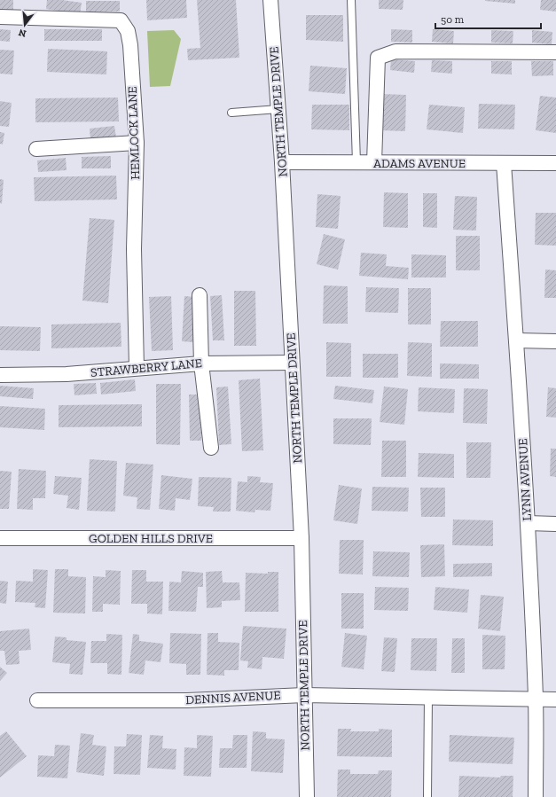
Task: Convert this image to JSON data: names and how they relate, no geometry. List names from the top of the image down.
{
  "streets": {
    "street": [
      "NORTH TEMPLE DRIVE",
      "HEMLOCK LANE",
      "ADAMS AVENUE",
      "STRAWBERRY LANE",
      "LYNN AVENUE",
      "GOLDEN HILLS DRIVE",
      "DENNIS AVENUE"
    ]
  },
  "crossings": [
    ["NORTH TEMPLE DRIVE", "ADAMS AVENUE"],
    ["NORTH TEMPLE DRIVE", "STRAWBERRY LANE"],
    ["NORTH TEMPLE DRIVE", "GOLDEN HILLS DRIVE"],
    ["NORTH TEMPLE DRIVE", "DENNIS AVENUE"],
    ["HEMLOCK LANE", "STRAWBERRY LANE"],
    ["ADAMS AVENUE", "LYNN AVENUE"],
    ["LYNN AVENUE", "DENNIS AVENUE"]
  ],
  "scale_bar": "50 m",
  "north": "bottom"
}
